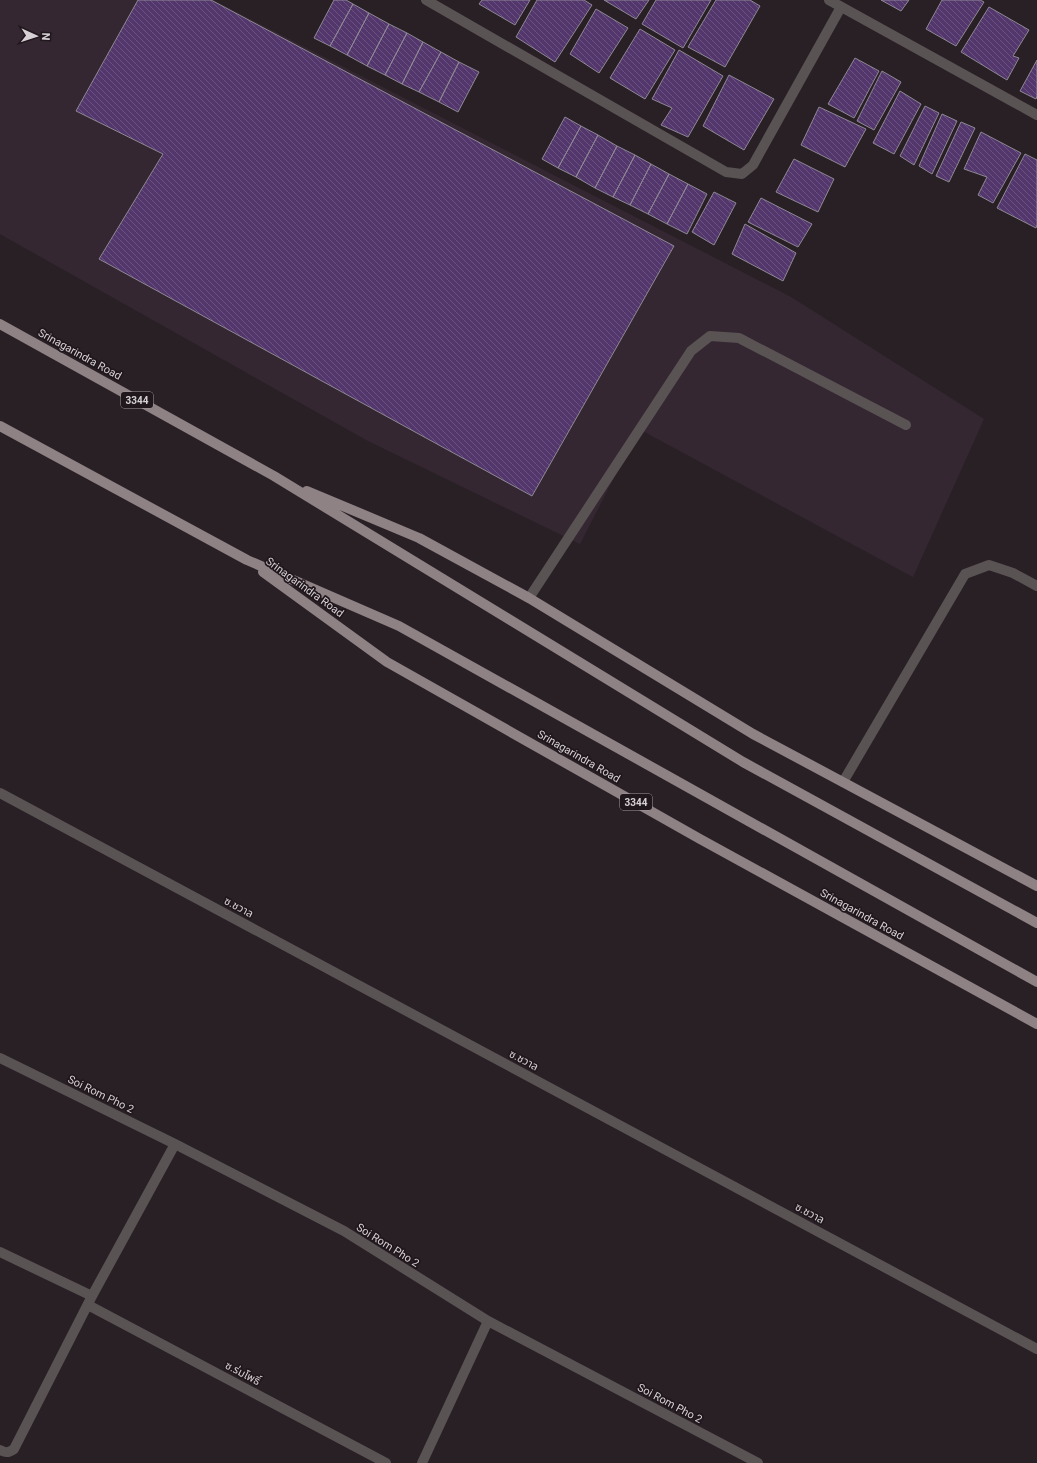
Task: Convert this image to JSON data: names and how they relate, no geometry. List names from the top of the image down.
{
  "streets": {
    "main road": ["Srinagarindra Road", "3344"],
    "street": ["ซ.ชวาล", "Soi Rom Pho 2", "ซ.ร่มโพธิ์"]
  },
  "north": "right"
}
